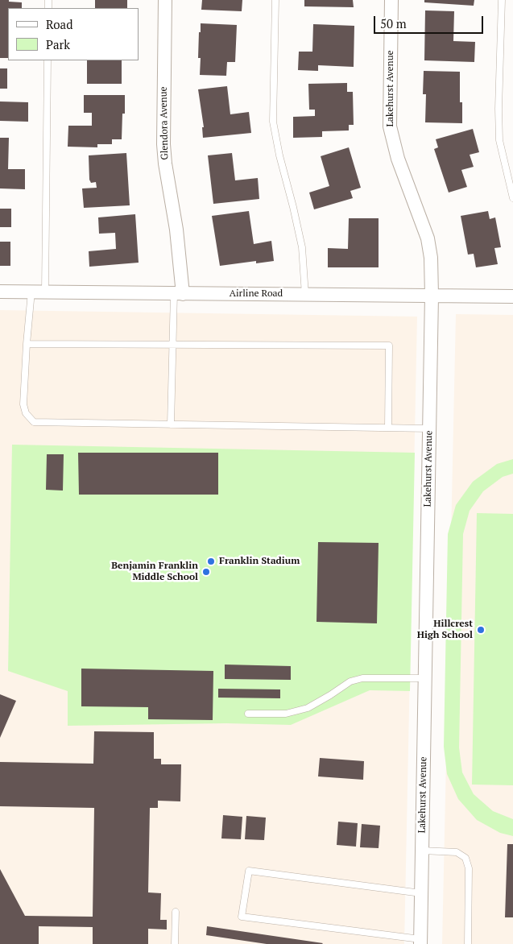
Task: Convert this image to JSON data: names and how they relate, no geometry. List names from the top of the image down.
{
  "streets": {
    "street": ["Lakehurst Avenue", "Glendora Avenue", "Airline Road"]
  },
  "crossings": [
    ["Lakehurst Avenue", "Airline Road"],
    ["Glendora Avenue", "Airline Road"]
  ],
  "places": ["Franklin Stadium", "Benjamin Franklin Middle School", "Hillcrest High School"],
  "legend": ["Road", "Park"],
  "scale_bar": "50 m"
}
